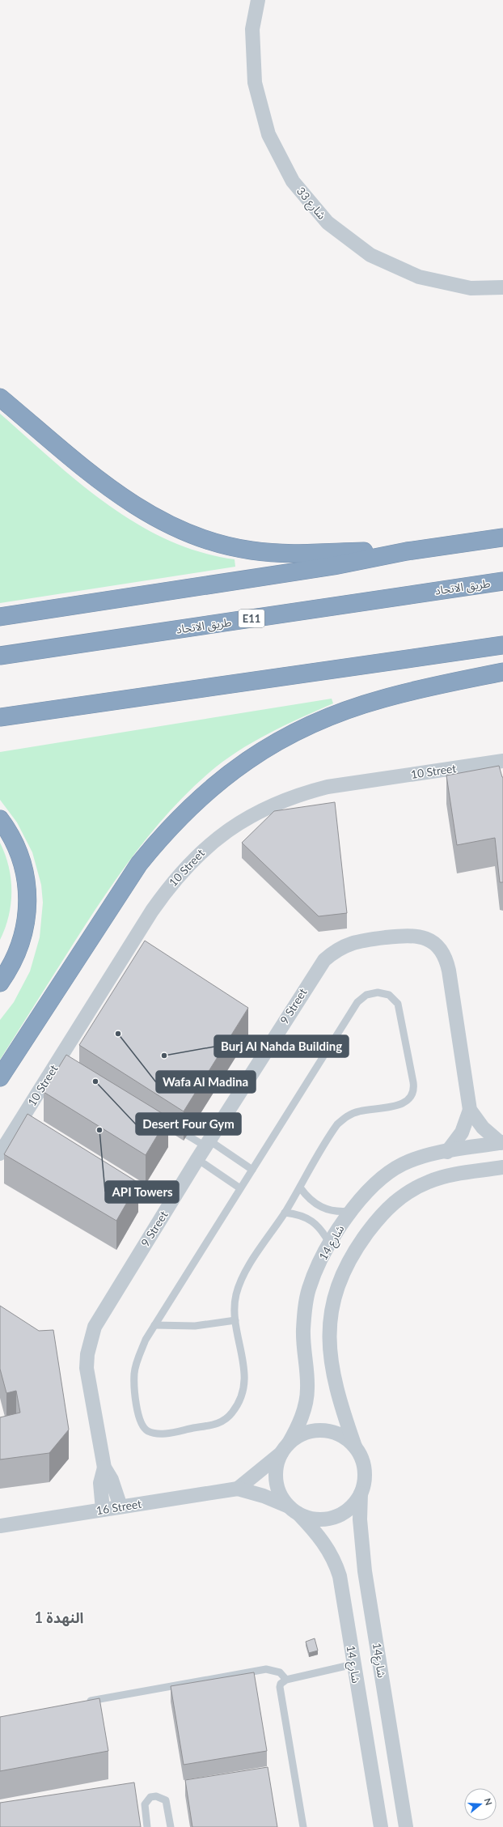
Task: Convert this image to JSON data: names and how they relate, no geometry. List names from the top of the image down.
{
  "streets": {
    "highway": ["طريق الاتحاد", "E11"],
    "street": [
      "شارع 33",
      "10 Street",
      "9 Street",
      "شارع 14",
      "16 Street",
      "شارع14"
    ]
  },
  "crossings": [
    ["شارع 14", "شارع14"]
  ],
  "districts": ["النهدة 1"],
  "places": [
    "Wafa Al Madina",
    "Burj Al Nahda Building",
    "Desert Four Gym",
    "API Towers"
  ],
  "north": "right"
}
